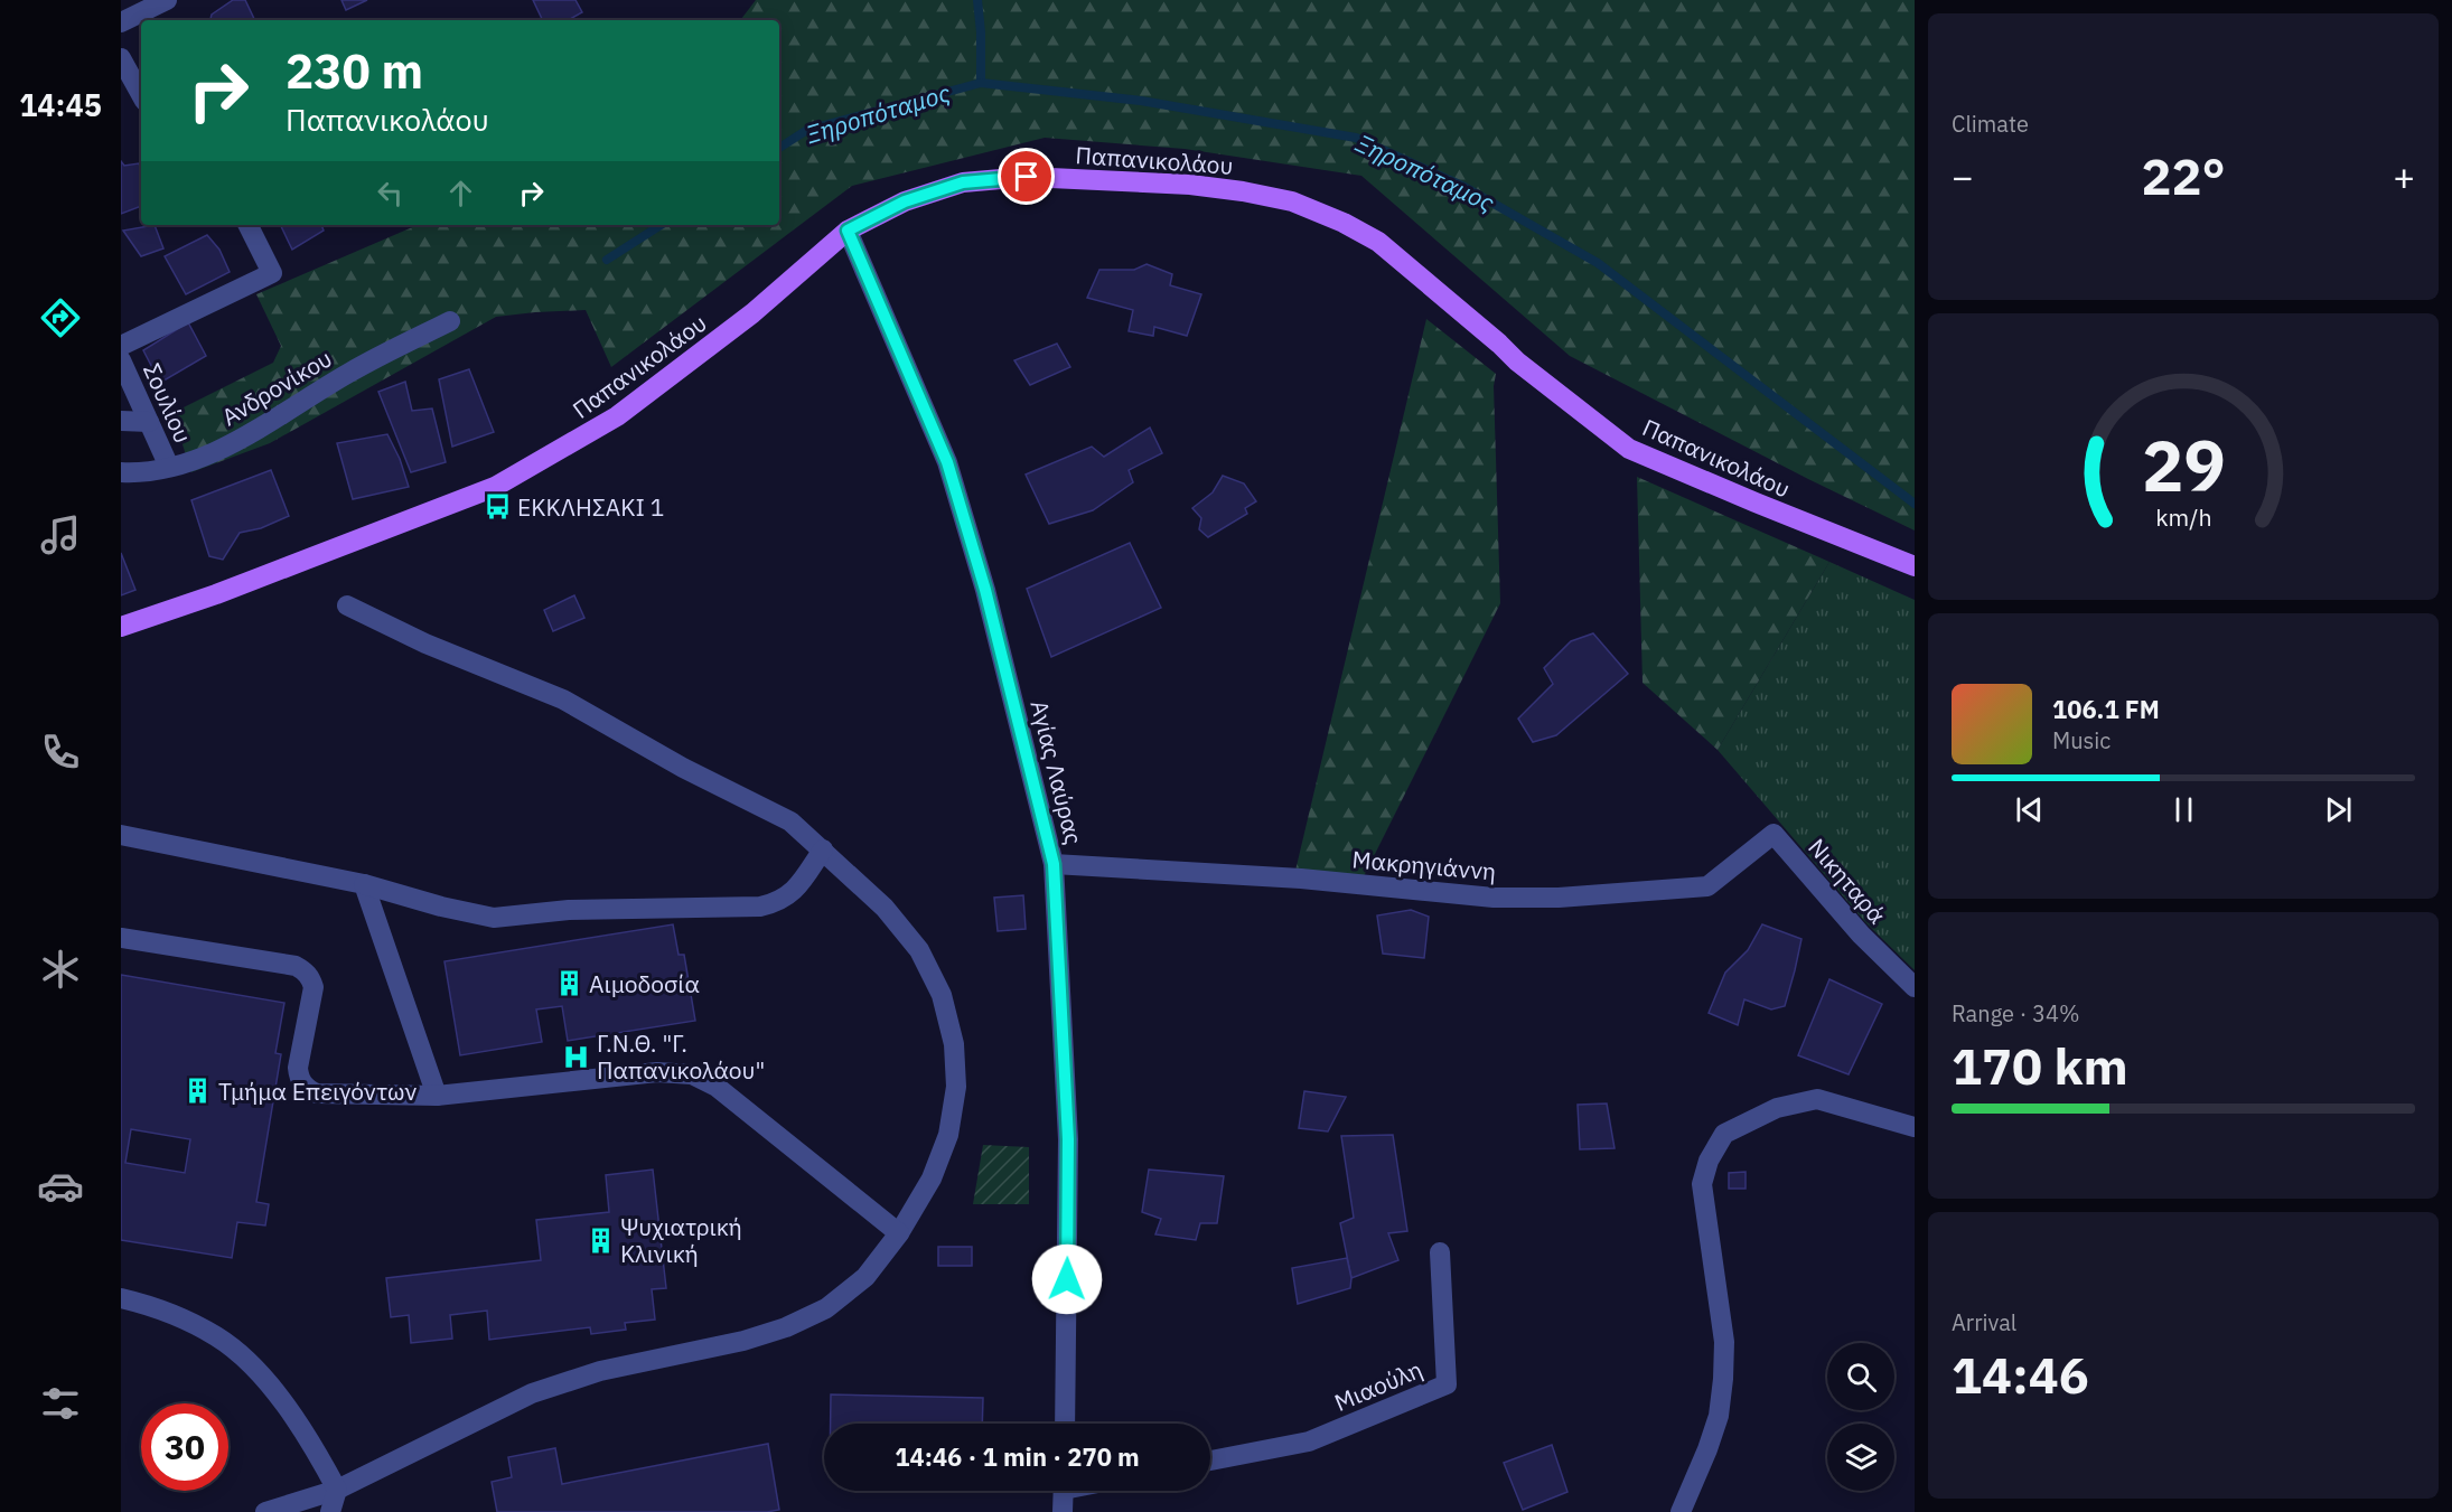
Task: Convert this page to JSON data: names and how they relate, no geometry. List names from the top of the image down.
{
  "streets": {
    "main road": ["Παπανικολάου"],
    "street": [
      "Ανδρονίκου",
      "Σουλίου",
      "Αγίας Λαύρας",
      "Μακρηγιάννη",
      "Νικηταρά",
      "Μιαούλη"
    ]
  },
  "crossings": [
    ["Παπανικολάου", "Αγίας Λαύρας"],
    ["Ανδρονίκου", "Σουλίου"],
    ["Αγίας Λαύρας", "Μακρηγιάννη"],
    ["Μακρηγιάννη", "Νικηταρά"]
  ],
  "water": ["Ξηροπόταμος"],
  "places": {
    "bus stop": ["ΕΚΚΛΗΣΑΚΙ 1"],
    "building": ["Αιμοδοσία", "Τμήμα Επειγόντων", "Ψυχιατρική Κλινική"],
    "hospital": ["Γ.Ν.Θ. \"Γ. Παπανικολάου\""]
  },
  "page": {
    "tabs": "14:45",
    "tile": [
      "Climate",
      ["Range · 34%", "170 km"],
      ["Arrival", "14:46"]
    ],
    "turn": ["230 m", "Παπανικολάου"],
    "heat": ["−", "22°", "+"],
    "song": ["106.1 FM", "Music"],
    "limit": "30",
    "trip": "14:46 · 1 min · 270 m",
    "gauge": ["29", "km/h"]
  }
}
